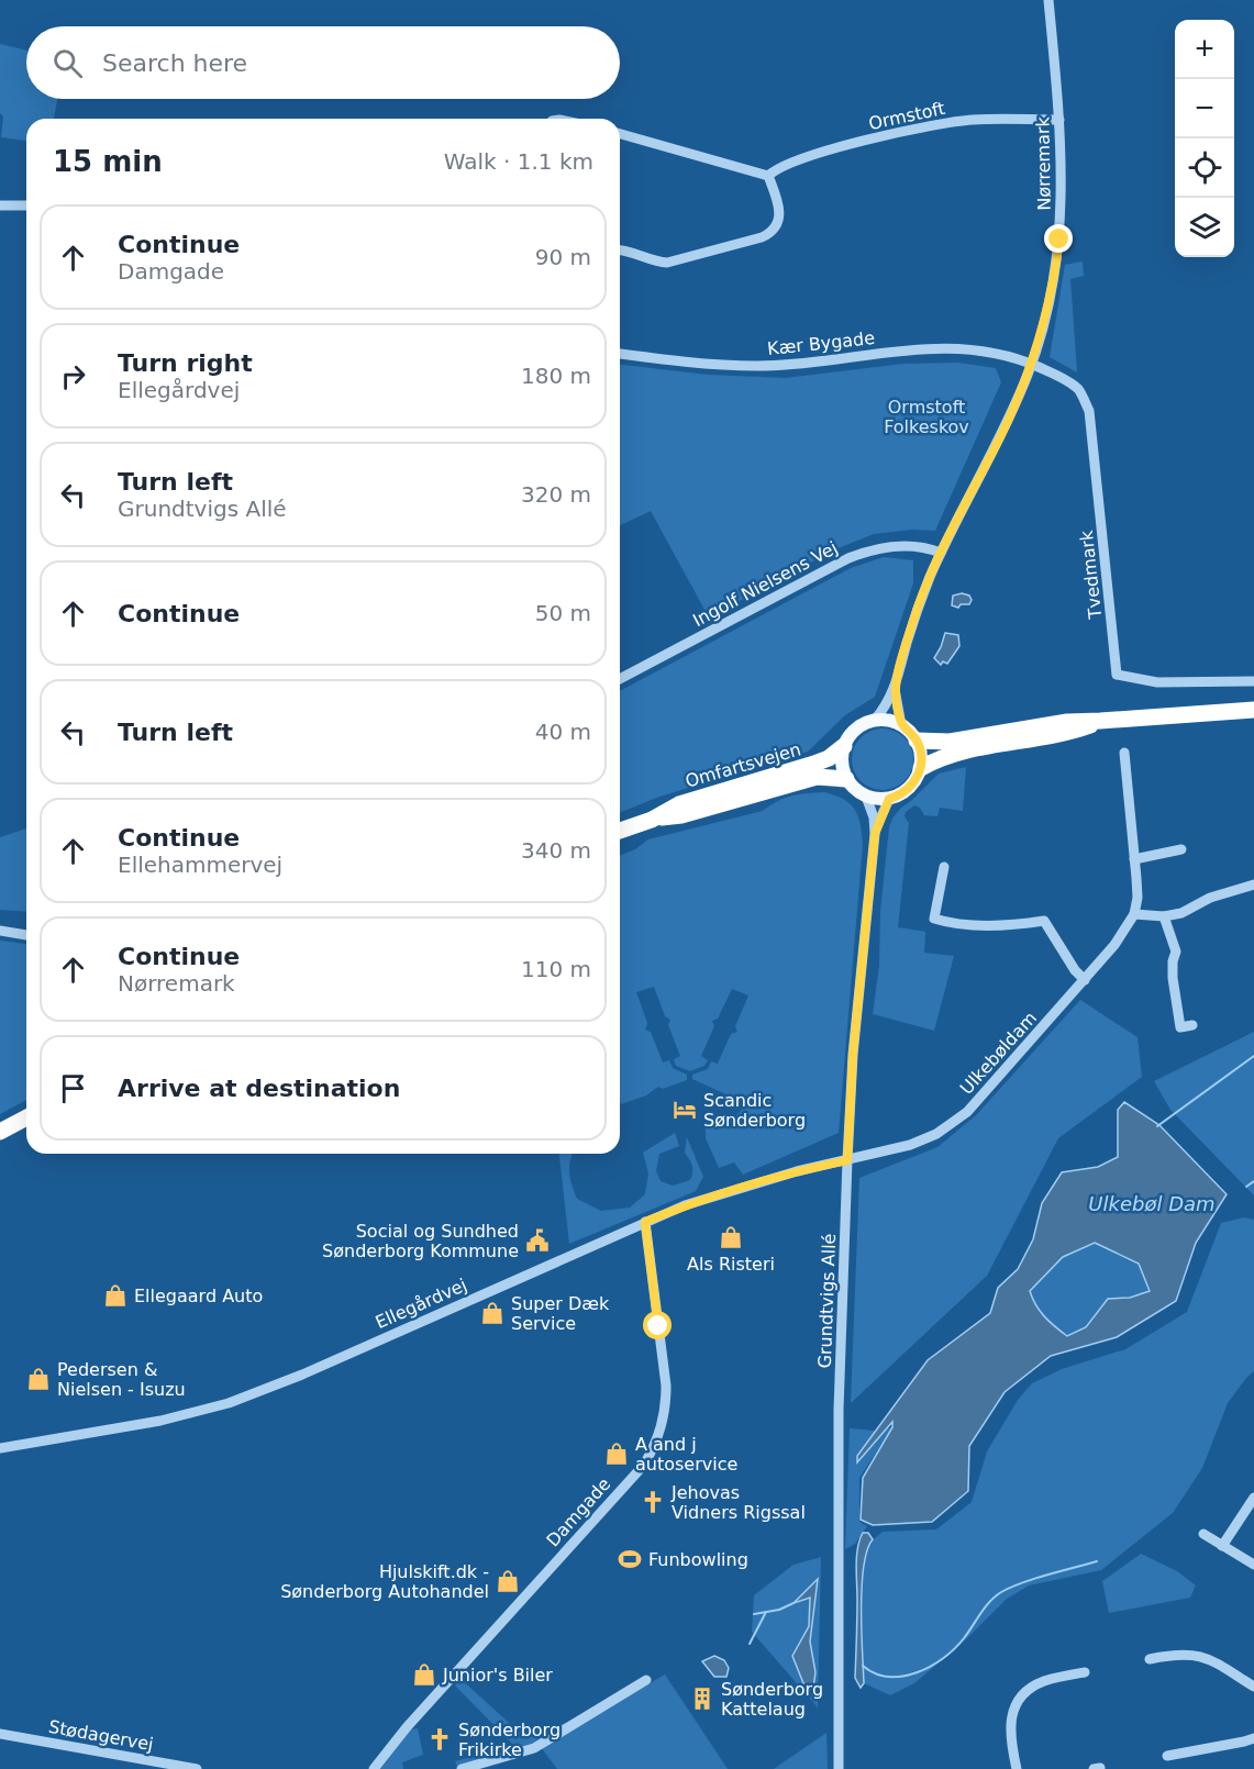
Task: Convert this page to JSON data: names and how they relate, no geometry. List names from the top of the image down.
{
  "streets": {
    "highway": ["Omfartsvejen"],
    "street": [
      "Ormstoft",
      "Nørremark",
      "Kær Bygade",
      "Tvedmark",
      "Ingolf Nielsens Vej",
      "Ulkebøldam",
      "Grundtvigs Allé",
      "Ellegårdvej",
      "Damgade",
      "Stødagervej"
    ]
  },
  "crossings": [
    ["Ormstoft", "Nørremark"],
    ["Nørremark", "Kær Bygade"],
    ["Nørremark", "Tvedmark"],
    ["Nørremark", "Ingolf Nielsens Vej"],
    ["Kær Bygade", "Tvedmark"],
    ["Omfartsvejen", "Grundtvigs Allé"],
    ["Ulkebøldam", "Grundtvigs Allé"],
    ["Ulkebøldam", "Ellegårdvej"],
    ["Grundtvigs Allé", "Ellegårdvej"],
    ["Ellegårdvej", "Damgade"]
  ],
  "water": ["Ulkebøl Dam"],
  "parks": ["Ormstoft Folkeskov"],
  "places": {
    "hotel": ["Scandic Sønderborg"],
    "shop": [
      "Als Risteri",
      "Ellegaard Auto",
      "Super Dæk Service",
      "Pedersen & Nielsen - Isuzu",
      "A and j autoservice",
      "Hjulskift.dk - Sønderborg Autohandel",
      "Junior's Biler"
    ],
    "public building": ["Social og Sundhed Sønderborg Kommune"],
    "church": ["Jehovas Vidners Rigssal", "Sønderborg Frikirke"],
    "sports": ["Funbowling"],
    "building": ["Sønderborg Kattelaug"]
  },
  "page": {
    "map_buttons": ["+", "−"],
    "search": "Search here",
    "heading": ["15 min", "Walk · 1.1 km"],
    "list": [
      ["Continue", "Damgade", "90 m"],
      ["Turn right", "Ellegårdvej", "180 m"],
      ["Turn left", "Grundtvigs Allé", "320 m"],
      ["Continue", "50 m"],
      ["Turn left", "40 m"],
      ["Continue", "Ellehammervej", "340 m"],
      ["Continue", "Nørremark", "110 m"],
      "Arrive at destination"
    ]
  }
}
